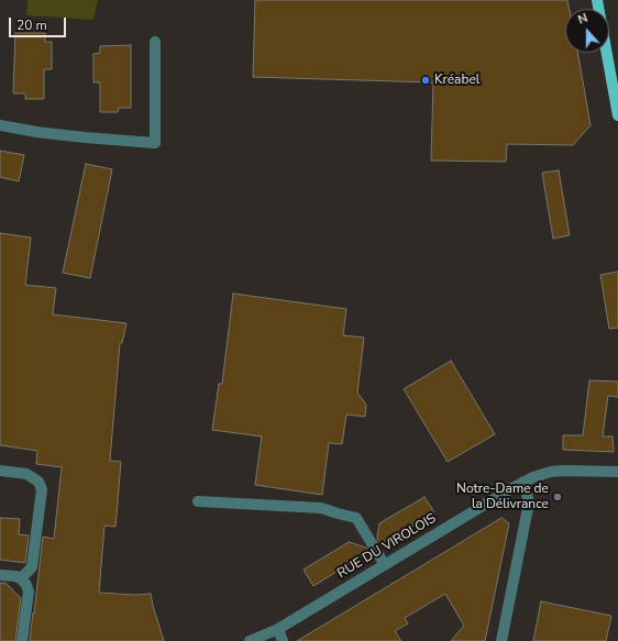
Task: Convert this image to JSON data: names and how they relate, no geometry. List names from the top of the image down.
{
  "streets": {
    "street": ["RUE DU VIROLOIS"]
  },
  "places": ["Kréabel", "Notre-Dame de la Délivrance"],
  "scale_bar": "20 m",
  "north": "top"
}
